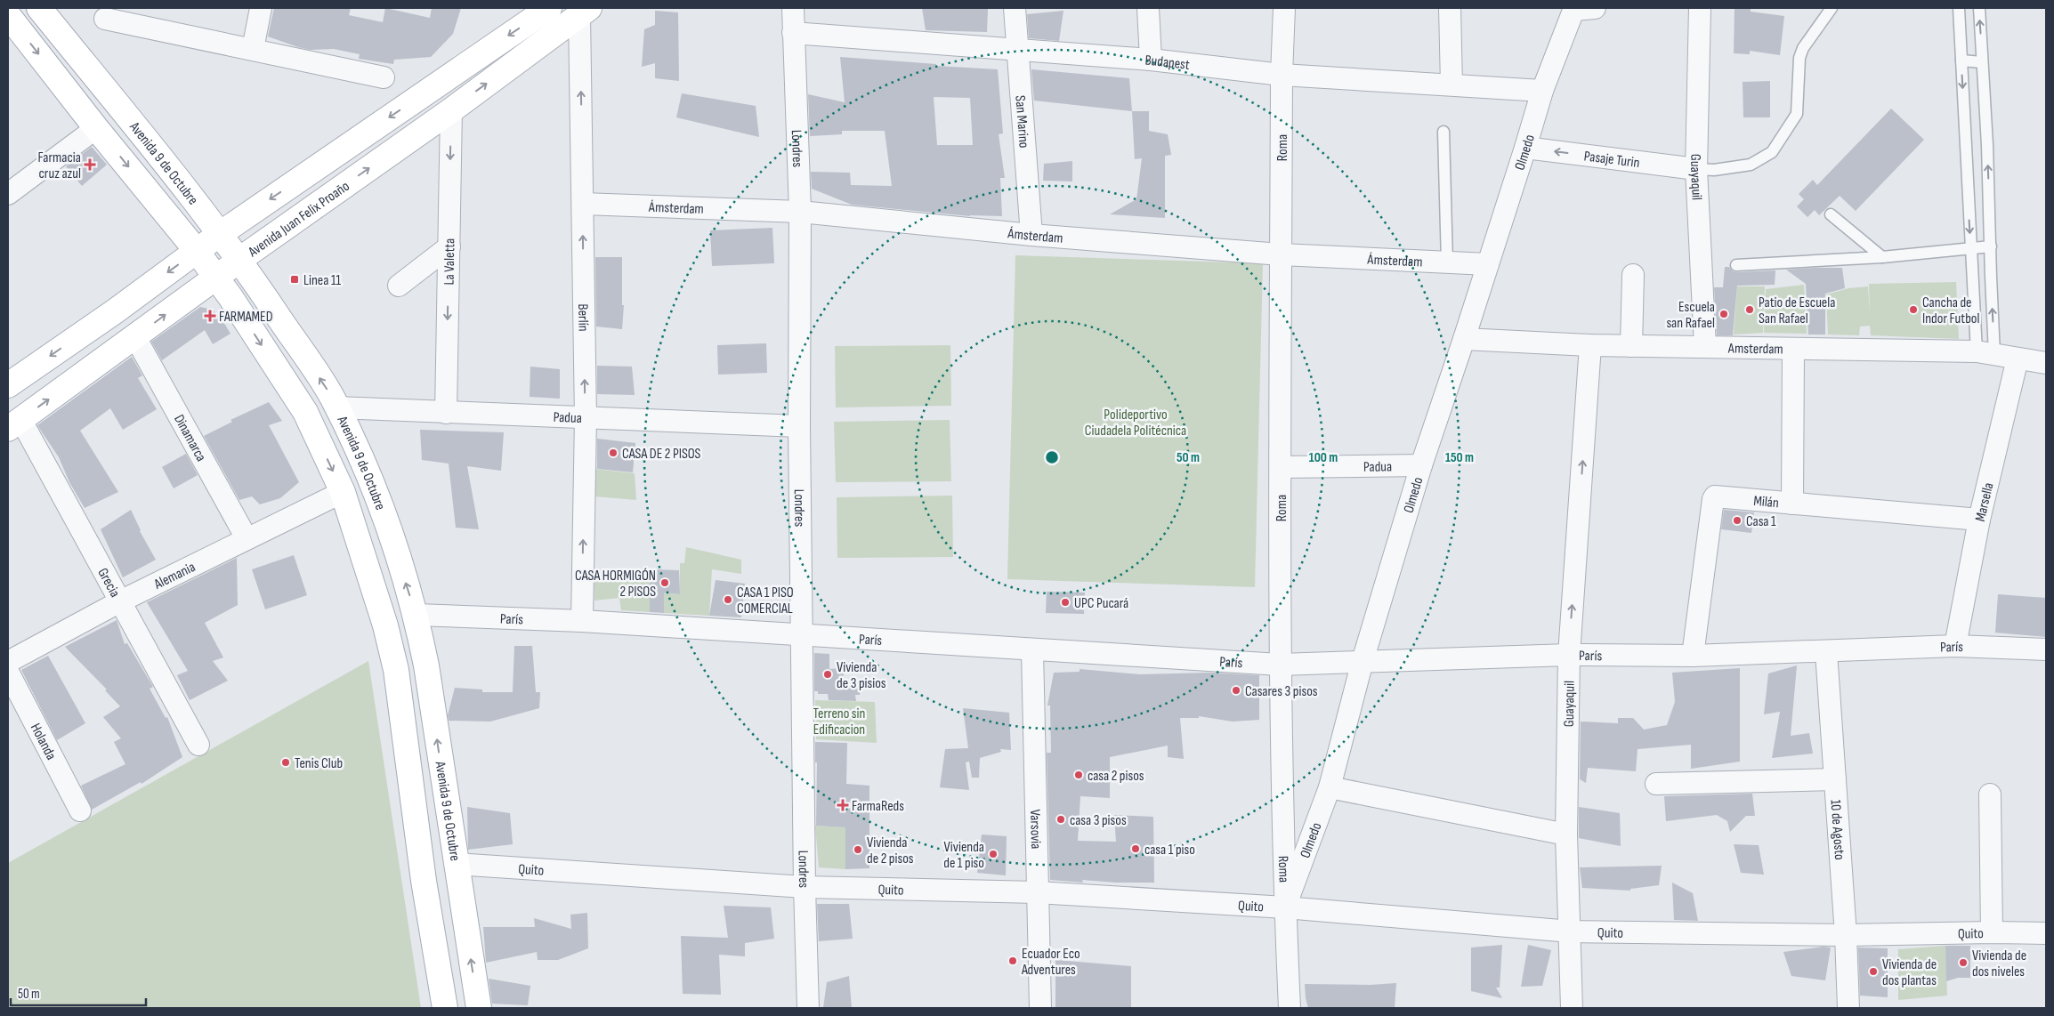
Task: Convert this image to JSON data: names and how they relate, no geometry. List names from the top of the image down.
{
  "streets": {
    "main road": ["Avenida 9 de Octubre", "Avenida Juan Felix Proaño"],
    "street": [
      "Budapest",
      "San Marino",
      "Londres",
      "Roma",
      "Olmedo",
      "Pasaje Turin",
      "Guayaquil",
      "Ámsterdam",
      "La Valetta",
      "Berlín",
      "Amsterdam",
      "Padua",
      "Dinamarca",
      "Milán",
      "Marsella",
      "Alemania",
      "Grecia",
      "París",
      "Holanda",
      "Varsovia",
      "10 de Agosto",
      "Quito"
    ]
  },
  "crossings": [
    ["Budapest", "San Marino"],
    ["Budapest", "Londres"],
    ["Budapest", "Roma"],
    ["Budapest", "Olmedo"],
    ["San Marino", "Ámsterdam"],
    ["Londres", "Ámsterdam"],
    ["Londres", "Padua"],
    ["Londres", "París"],
    ["Londres", "Quito"],
    ["Roma", "Olmedo"],
    ["Roma", "Ámsterdam"],
    ["Roma", "Padua"],
    ["Roma", "París"],
    ["Roma", "Quito"],
    ["Olmedo", "Pasaje Turin"],
    ["Olmedo", "Ámsterdam"],
    ["Olmedo", "Amsterdam"],
    ["Olmedo", "Padua"],
    ["Olmedo", "París"],
    ["Olmedo", "Quito"],
    ["Pasaje Turin", "Guayaquil"],
    ["Avenida 9 de Octubre", "Avenida Juan Felix Proaño"],
    ["Avenida 9 de Octubre", "Padua"],
    ["Avenida 9 de Octubre", "Alemania"],
    ["Avenida 9 de Octubre", "París"],
    ["Avenida 9 de Octubre", "Quito"],
    ["Guayaquil", "Amsterdam"],
    ["Guayaquil", "París"],
    ["Guayaquil", "Quito"],
    ["Ámsterdam", "Berlín"],
    ["Avenida Juan Felix Proaño", "La Valetta"],
    ["Avenida Juan Felix Proaño", "Berlín"],
    ["Avenida Juan Felix Proaño", "Dinamarca"],
    ["Avenida Juan Felix Proaño", "Grecia"],
    ["La Valetta", "Padua"],
    ["Berlín", "Padua"],
    ["Berlín", "París"],
    ["Amsterdam", "Marsella"],
    ["Dinamarca", "Alemania"],
    ["Milán", "Marsella"],
    ["Milán", "París"],
    ["Marsella", "París"],
    ["Alemania", "Grecia"],
    ["París", "Varsovia"],
    ["París", "10 de Agosto"],
    ["Varsovia", "Quito"],
    ["10 de Agosto", "Quito"]
  ],
  "one_way": ["Pasaje Turin", "La Valetta", "Berlín"],
  "parks": ["Polideportivo Ciudadela Politécnica", "Terreno sin Edificacion"],
  "places": {
    "health": ["Farmacia cruz azul", "FARMAMED", "FarmaReds"],
    "transit": ["Linea 11"],
    "other": [
      "Patio de Escuela San Rafael",
      "Cancha de Indor Futbol",
      "Escuela san Rafael",
      "CASA DE 2 PISOS",
      "Casa 1",
      "CASA HORMIGÓN 2 PISOS",
      "CASA 1 PISO COMERCIAL",
      "UPC Pucará",
      "Vivienda de 3 pisios",
      "Casares 3 pisos",
      "Tenis Club",
      "casa 2 pisos",
      "casa 3 pisos",
      "casa 1 piso",
      "Vivienda de 2 pisos",
      "Vivienda de 1 piso",
      "Ecuador Eco Adventures",
      "Vivienda de dos niveles",
      "Vivienda de dos plantas"
    ]
  },
  "scale_bar": "50 m",
  "rings": ["50 m", "100 m", "150 m"]
}
